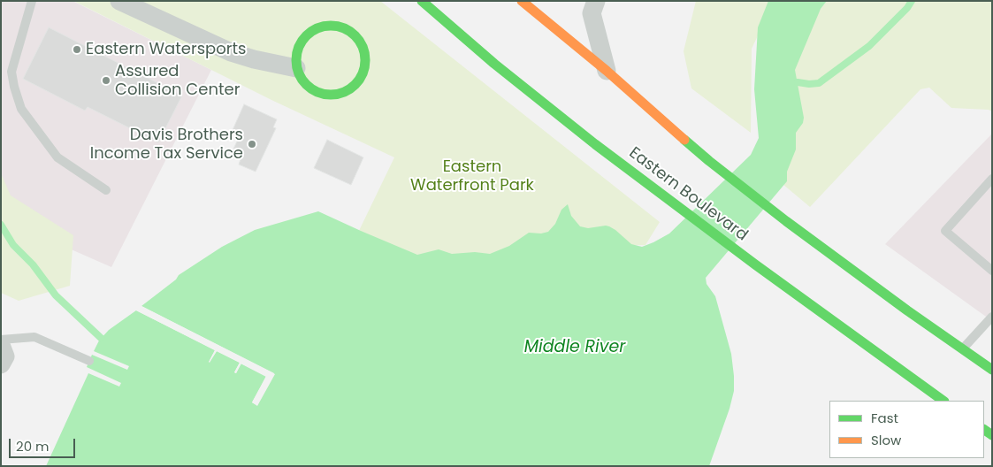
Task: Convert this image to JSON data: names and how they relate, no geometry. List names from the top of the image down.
{
  "streets": {
    "main road": ["Eastern Boulevard"]
  },
  "water": ["Middle River"],
  "parks": ["Eastern Waterfront Park"],
  "places": ["Eastern Watersports", "Assured Collision Center", "Davis Brothers Income Tax Service"],
  "legend": ["Fast", "Slow"],
  "scale_bar": "20 m"
}
